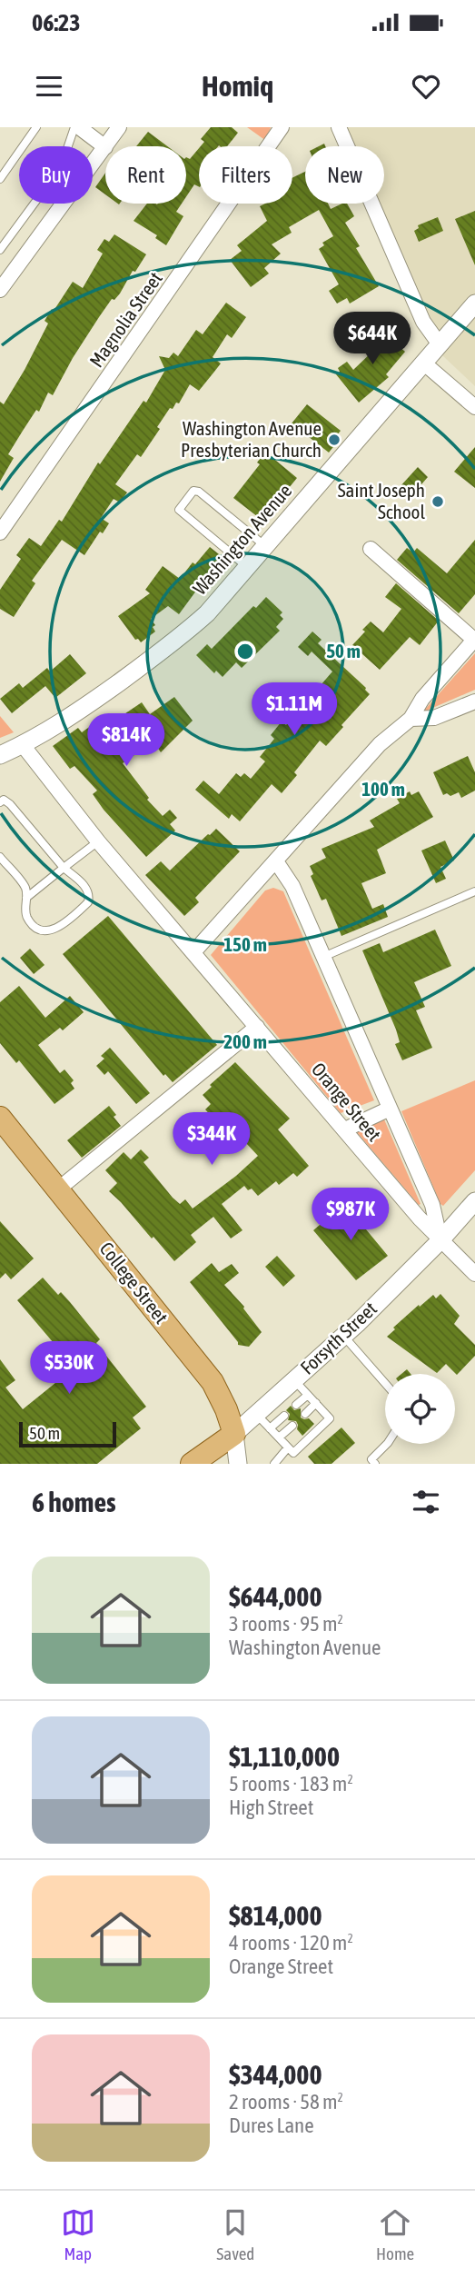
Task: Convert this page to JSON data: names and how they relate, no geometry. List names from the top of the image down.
{
  "streets": {
    "main road": ["College Street", "Forsyth Street"],
    "street": ["Magnolia Street", "Washington Avenue", "Orange Street"]
  },
  "crossings": [
    ["Washington Avenue", "Orange Street"],
    ["Orange Street", "Forsyth Street"],
    ["College Street", "Forsyth Street"]
  ],
  "places": ["Washington Avenue Presbyterian Church", "Saint Joseph School"],
  "scale_bar": "50 m",
  "page": {
    "status": "06:23",
    "header": "Homiq",
    "chip": [
      "Buy",
      "Rent",
      "Filters",
      "New"
    ],
    "price": [
      "$644K",
      "$1.11M",
      "$814K",
      "$344K",
      "$987K",
      "$530K"
    ],
    "scale": "50 m",
    "heading": "6 homes",
    "list": [
      {
        "name": "$644,000",
        "note": "3 rooms · 95 m² · Washington Avenue"
      },
      {
        "name": "$1,110,000",
        "note": "5 rooms · 183 m² · High Street"
      },
      {
        "name": "$814,000",
        "note": "4 rooms · 120 m² · Orange Street"
      },
      {
        "name": "$344,000",
        "note": "2 rooms · 58 m² · Dures Lane"
      }
    ],
    "tabs": ["Map", "Saved", "Home"]
  },
  "rings": [
    "50 m",
    "100 m",
    "150 m",
    "200 m"
  ]
}
